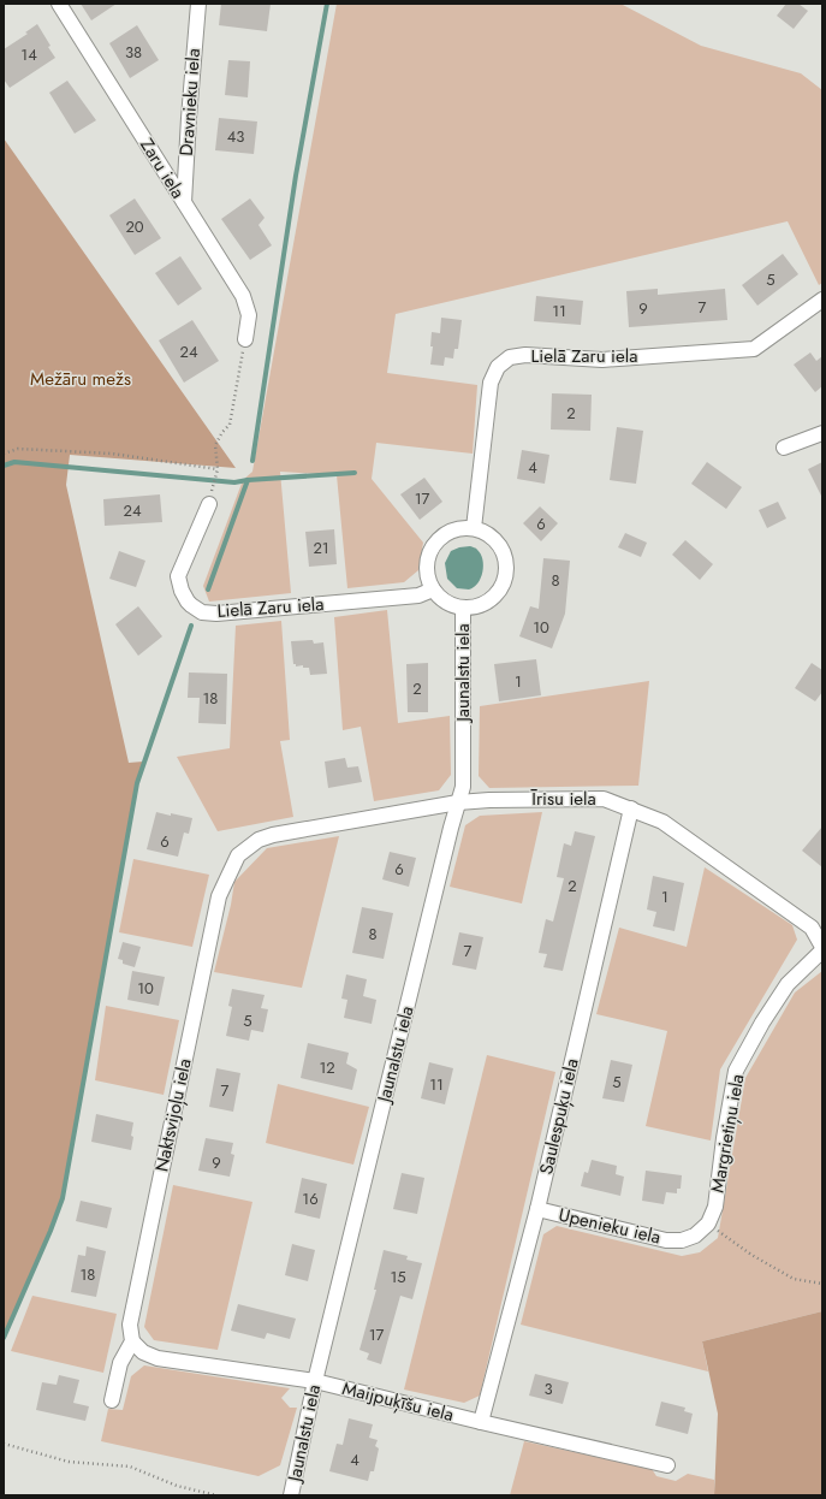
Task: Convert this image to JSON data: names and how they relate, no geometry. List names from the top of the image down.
{
  "streets": {
    "street": [
      "Dravnieku iela",
      "Zaru iela",
      "Lielā Zaru iela",
      "Jaunalstu iela",
      "Īrisu iela",
      "Naktsvijoļu iela",
      "Saulespuķu iela",
      "Margrietiņu iela",
      "Upenieku iela",
      "Maijpuķīšu iela"
    ]
  },
  "crossings": [
    ["Dravnieku iela", "Zaru iela"],
    ["Lielā Zaru iela", "Jaunalstu iela"],
    ["Jaunalstu iela", "Īrisu iela"],
    ["Jaunalstu iela", "Maijpuķīšu iela"],
    ["Īrisu iela", "Naktsvijoļu iela"],
    ["Īrisu iela", "Saulespuķu iela"],
    ["Īrisu iela", "Margrietiņu iela"],
    ["Naktsvijoļu iela", "Maijpuķīšu iela"],
    ["Saulespuķu iela", "Upenieku iela"],
    ["Saulespuķu iela", "Maijpuķīšu iela"],
    ["Margrietiņu iela", "Upenieku iela"]
  ],
  "parks": ["Mežāru mežs"],
  "house_numbers": [
    "38",
    "14",
    "43",
    "20",
    "5",
    "7",
    "9",
    "11",
    "24",
    "2",
    "4",
    "17",
    "24",
    "6",
    "21",
    "8",
    "10",
    "1",
    "2",
    "18",
    "6",
    "6",
    "2",
    "1",
    "8",
    "7",
    "10",
    "5",
    "12",
    "5",
    "11",
    "7",
    "9",
    "16",
    "18",
    "15",
    "17",
    "3",
    "4"
  ]
}
